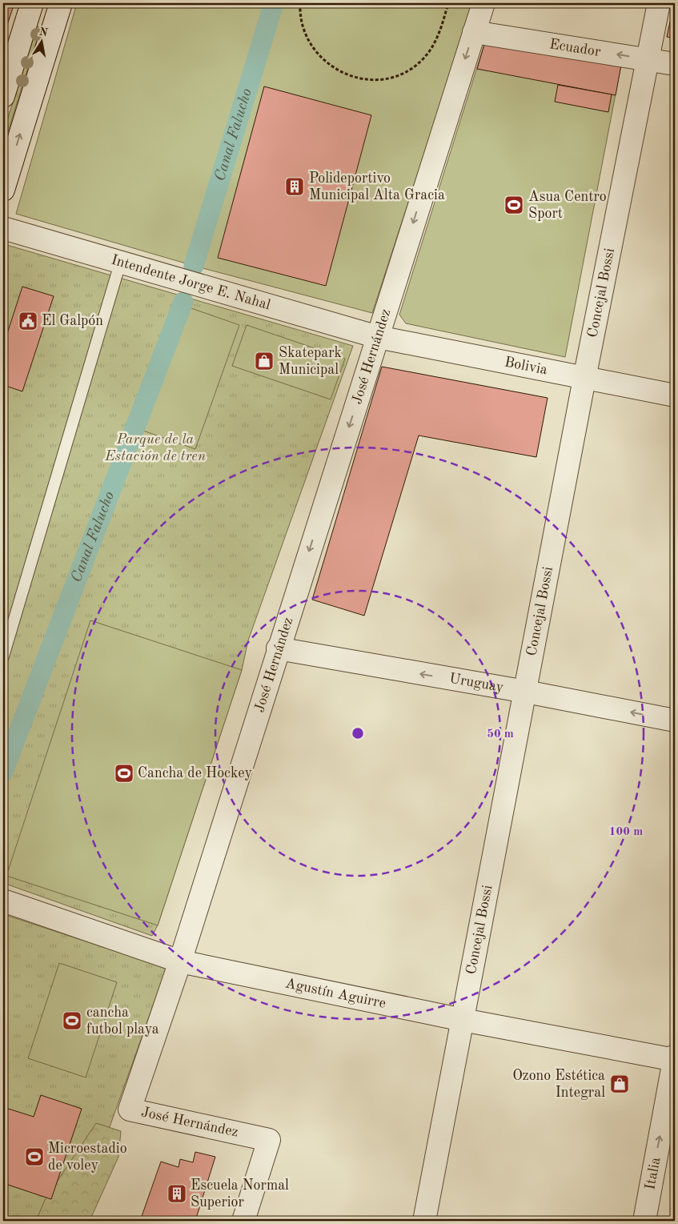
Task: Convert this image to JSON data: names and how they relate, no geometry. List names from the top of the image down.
{
  "streets": {
    "street": [
      "Ecuador",
      "Intendente Jorge E. Nahal",
      "Concejal Bossi",
      "José Hernández",
      "Bolivia",
      "Uruguay",
      "Agustín Aguirre",
      "Italia"
    ]
  },
  "crossings": [
    ["Ecuador", "Concejal Bossi"],
    ["Ecuador", "José Hernández"],
    ["Intendente Jorge E. Nahal", "José Hernández"],
    ["Intendente Jorge E. Nahal", "Bolivia"],
    ["Concejal Bossi", "Bolivia"],
    ["Concejal Bossi", "Uruguay"],
    ["Concejal Bossi", "Agustín Aguirre"],
    ["José Hernández", "Bolivia"],
    ["José Hernández", "Uruguay"],
    ["José Hernández", "Agustín Aguirre"],
    ["Agustín Aguirre", "Italia"]
  ],
  "one_way": [
    "Ecuador",
    "José Hernández",
    "Uruguay",
    "Italia"
  ],
  "water": ["Canal Falucho"],
  "parks": ["Parque de la Estación de tren"],
  "places": {
    "building": ["Polideportivo Municipal Alta Gracia", "Escuela Normal Superior"],
    "sports": [
      "Asua Centro Sport",
      "Cancha de Hockey",
      "cancha futbol playa",
      "Microestadio de voley"
    ],
    "public building": ["El Galpón"],
    "shop": ["Skatepark Municipal", "Ozono Estética Integral"]
  },
  "north": "top",
  "rings": ["50 m", "100 m"]
}
